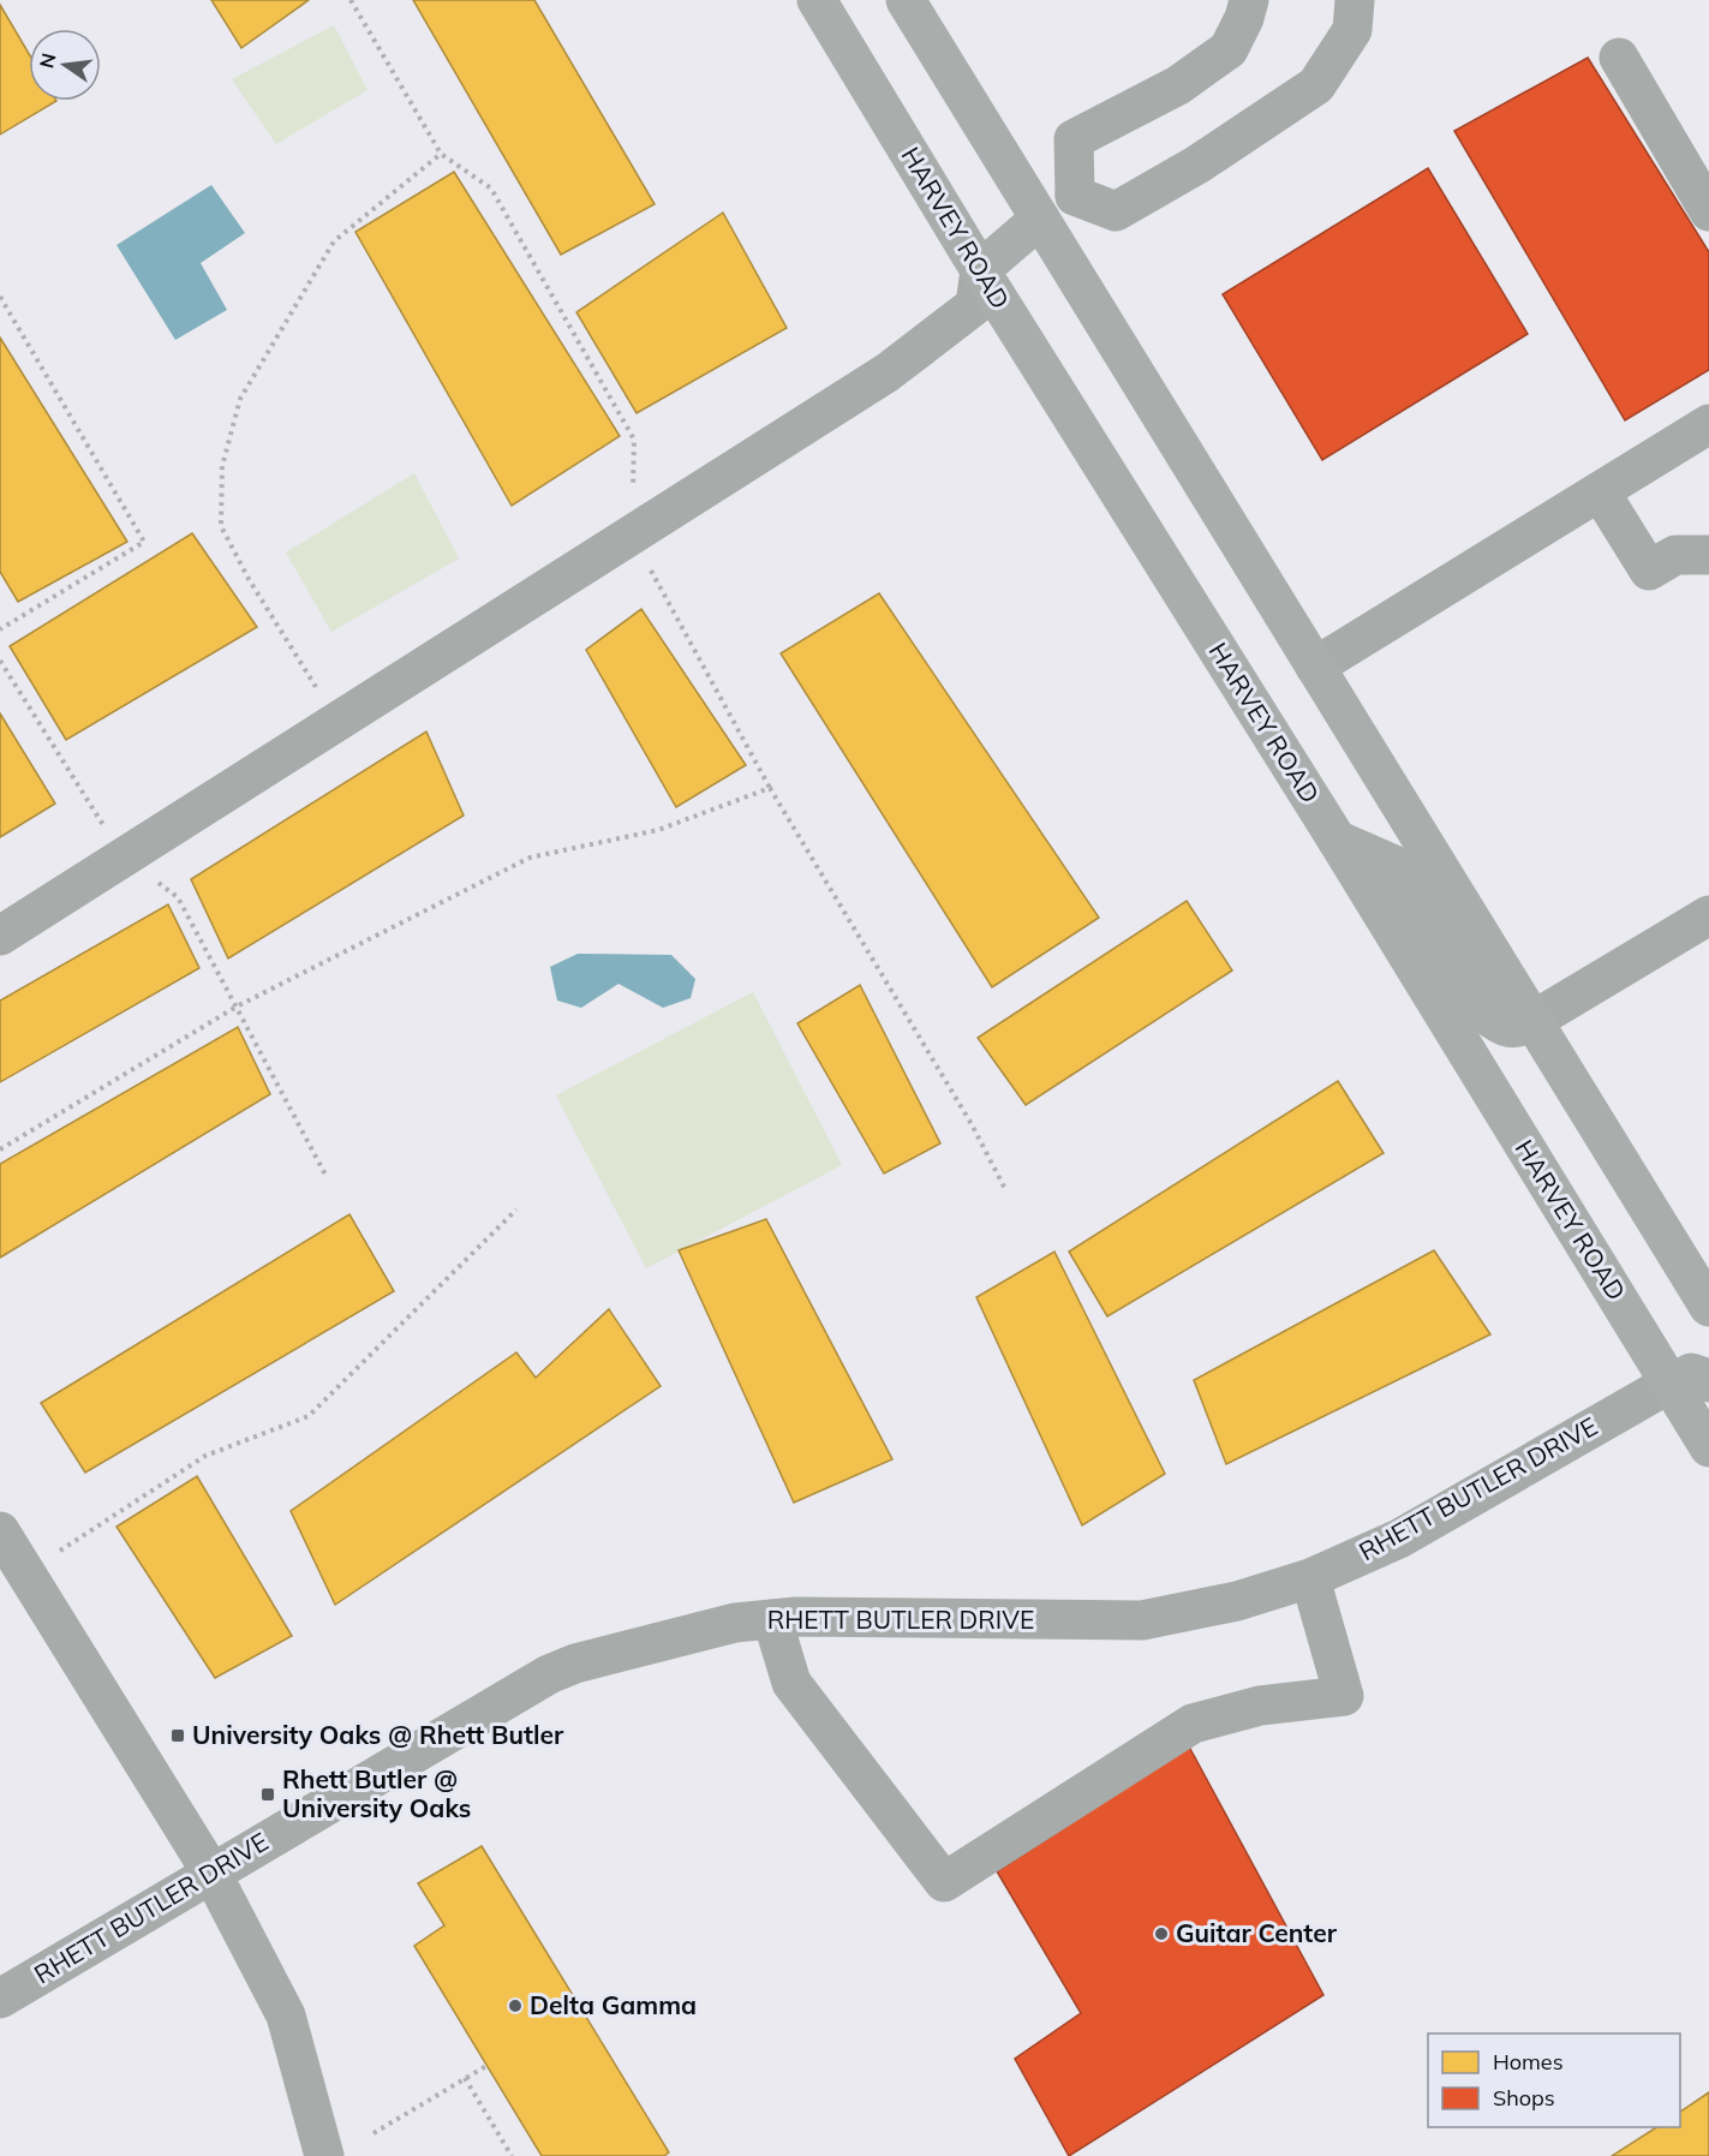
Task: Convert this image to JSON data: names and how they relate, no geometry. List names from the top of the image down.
{
  "streets": {
    "main road": ["HARVEY ROAD"],
    "street": ["RHETT BUTLER DRIVE"]
  },
  "crossings": [
    ["HARVEY ROAD", "RHETT BUTLER DRIVE"]
  ],
  "places": {
    "transit": ["University Oaks @ Rhett Butler", "Rhett Butler @ University Oaks"],
    "other": ["Guitar Center", "Delta Gamma"]
  },
  "legend": ["Homes", "Shops"],
  "north": "left"
}
